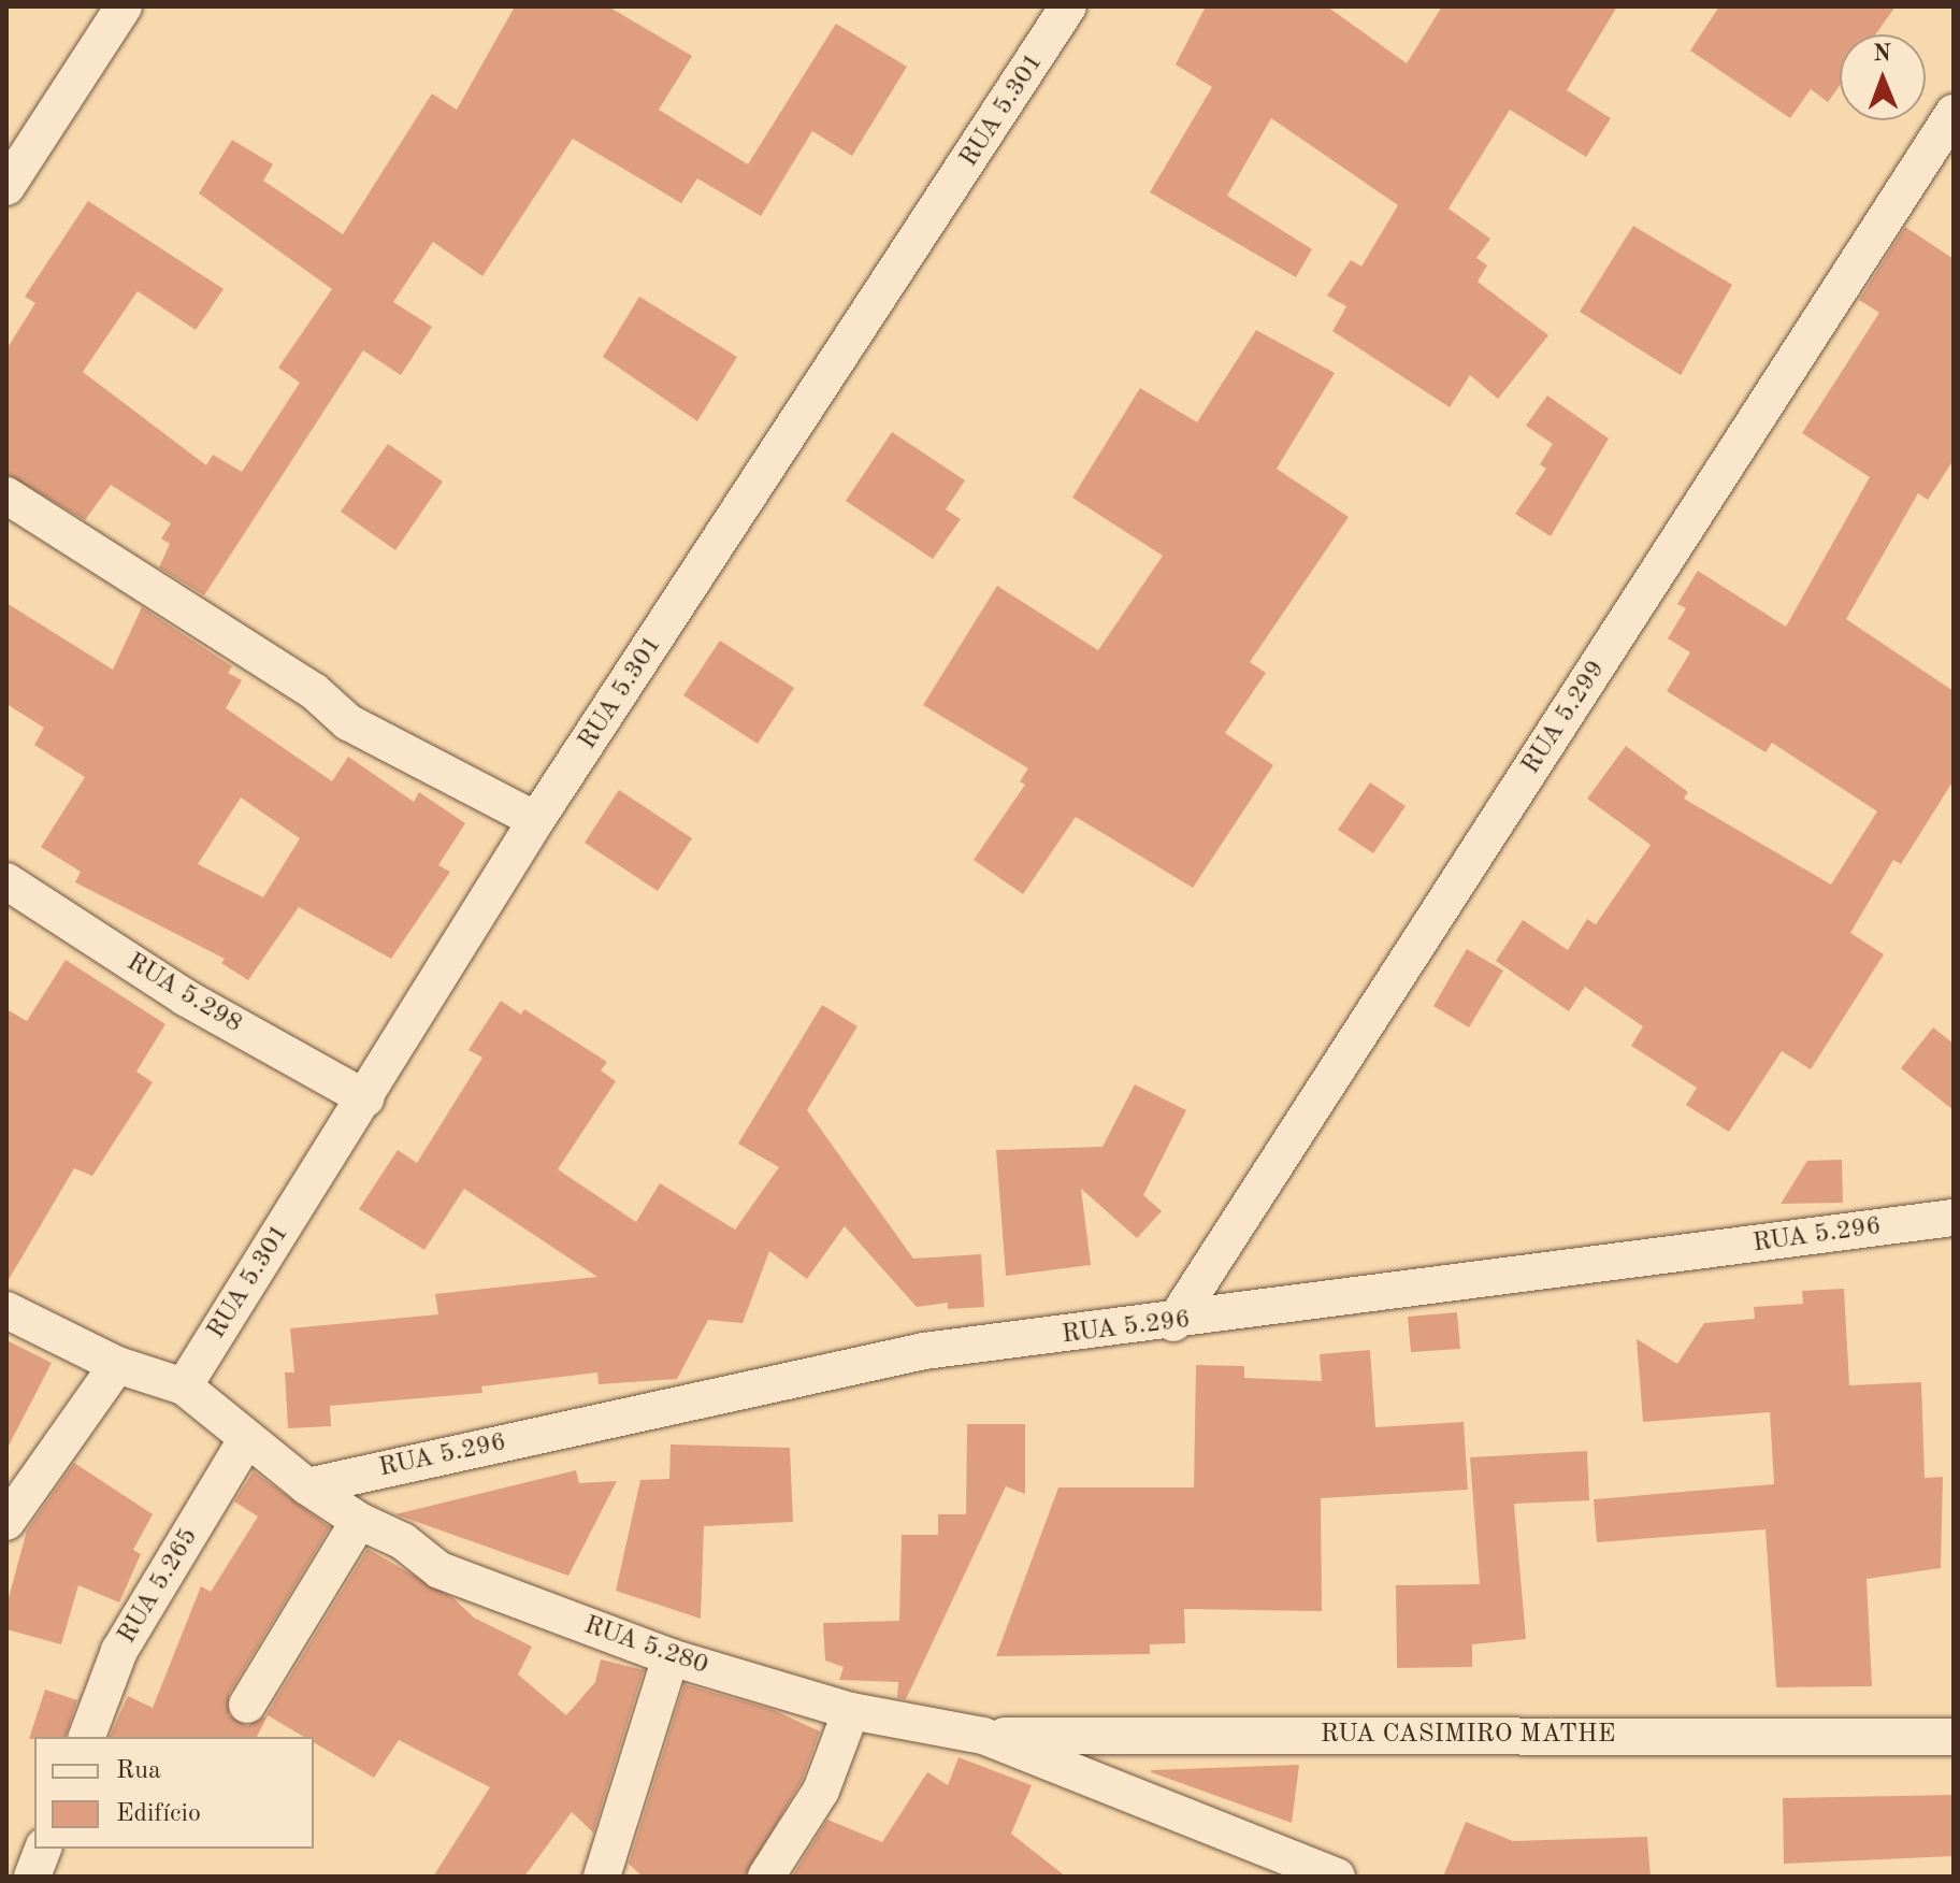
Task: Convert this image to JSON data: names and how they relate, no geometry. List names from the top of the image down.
{
  "streets": {
    "street": [
      "RUA 5.301",
      "RUA 5.299",
      "RUA 5.298",
      "RUA 5.296",
      "RUA 5.265",
      "RUA 5.280",
      "RUA CASIMIRO MATHE"
    ]
  },
  "crossings": [
    ["RUA 5.301", "RUA 5.298"],
    ["RUA 5.301", "RUA 5.280"],
    ["RUA 5.299", "RUA 5.296"],
    ["RUA 5.296", "RUA 5.280"],
    ["RUA 5.265", "RUA 5.280"],
    ["RUA 5.280", "RUA CASIMIRO MATHE"]
  ],
  "legend": ["Rua", "Edifício"],
  "north": "top"
}
